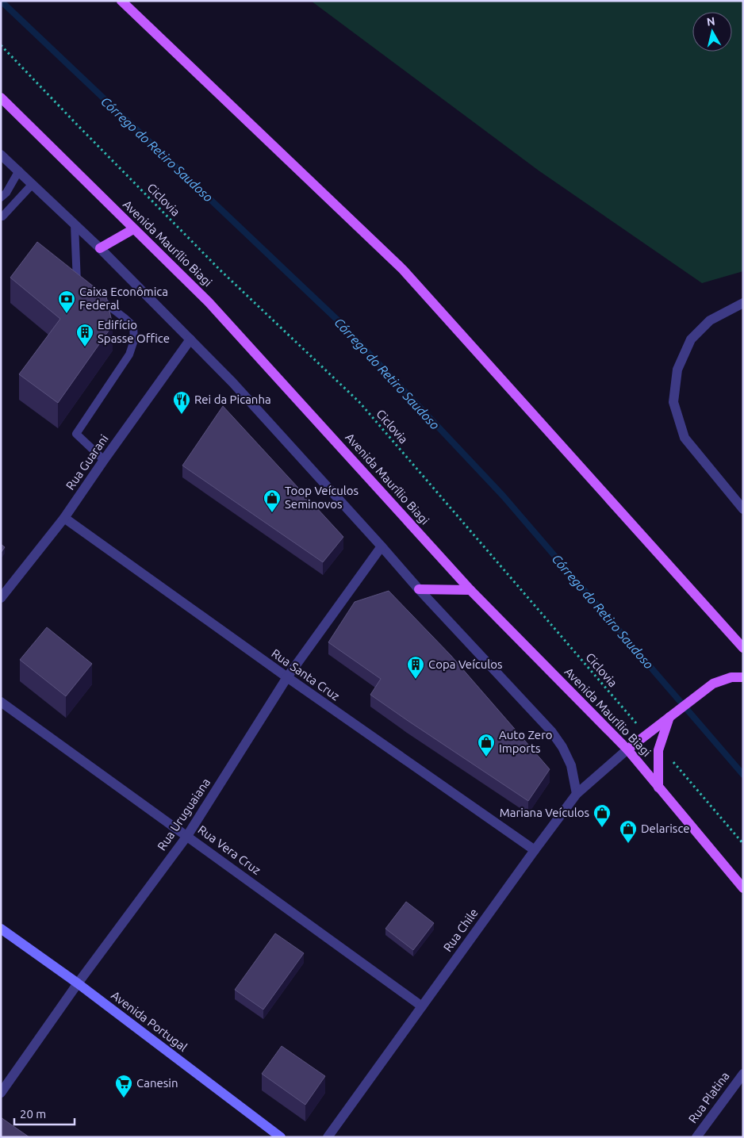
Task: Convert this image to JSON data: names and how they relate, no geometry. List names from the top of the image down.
{
  "streets": {
    "main road": ["Avenida Maurílio Biagi", "Avenida Portugal"],
    "street": [
      "Rua Guarani",
      "Rua Santa Cruz",
      "Rua Uruguaiana",
      "Rua Vera Cruz",
      "Rua Chile",
      "Rua Platina"
    ],
    "path": ["Ciclovia"]
  },
  "crossings": [
    ["Avenida Maurílio Biagi", "Rua Chile"],
    ["Rua Guarani", "Rua Santa Cruz"],
    ["Rua Santa Cruz", "Rua Uruguaiana"],
    ["Rua Santa Cruz", "Rua Chile"],
    ["Rua Uruguaiana", "Rua Vera Cruz"],
    ["Rua Uruguaiana", "Avenida Portugal"],
    ["Rua Vera Cruz", "Rua Chile"]
  ],
  "water": ["Córrego do Retiro Saudoso"],
  "places": {
    "bank": ["Caixa Econômica Federal"],
    "building": ["Edifício Spasse Office", "Copa Veículos"],
    "restaurant": ["Rei da Picanha"],
    "shop": [
      "Toop Veículos Seminovos",
      "Auto Zero Imports",
      "Mariana Veículos",
      "Delarisce"
    ],
    "supermarket": ["Canesin"]
  },
  "scale_bar": "20 m",
  "north": "top"
}
